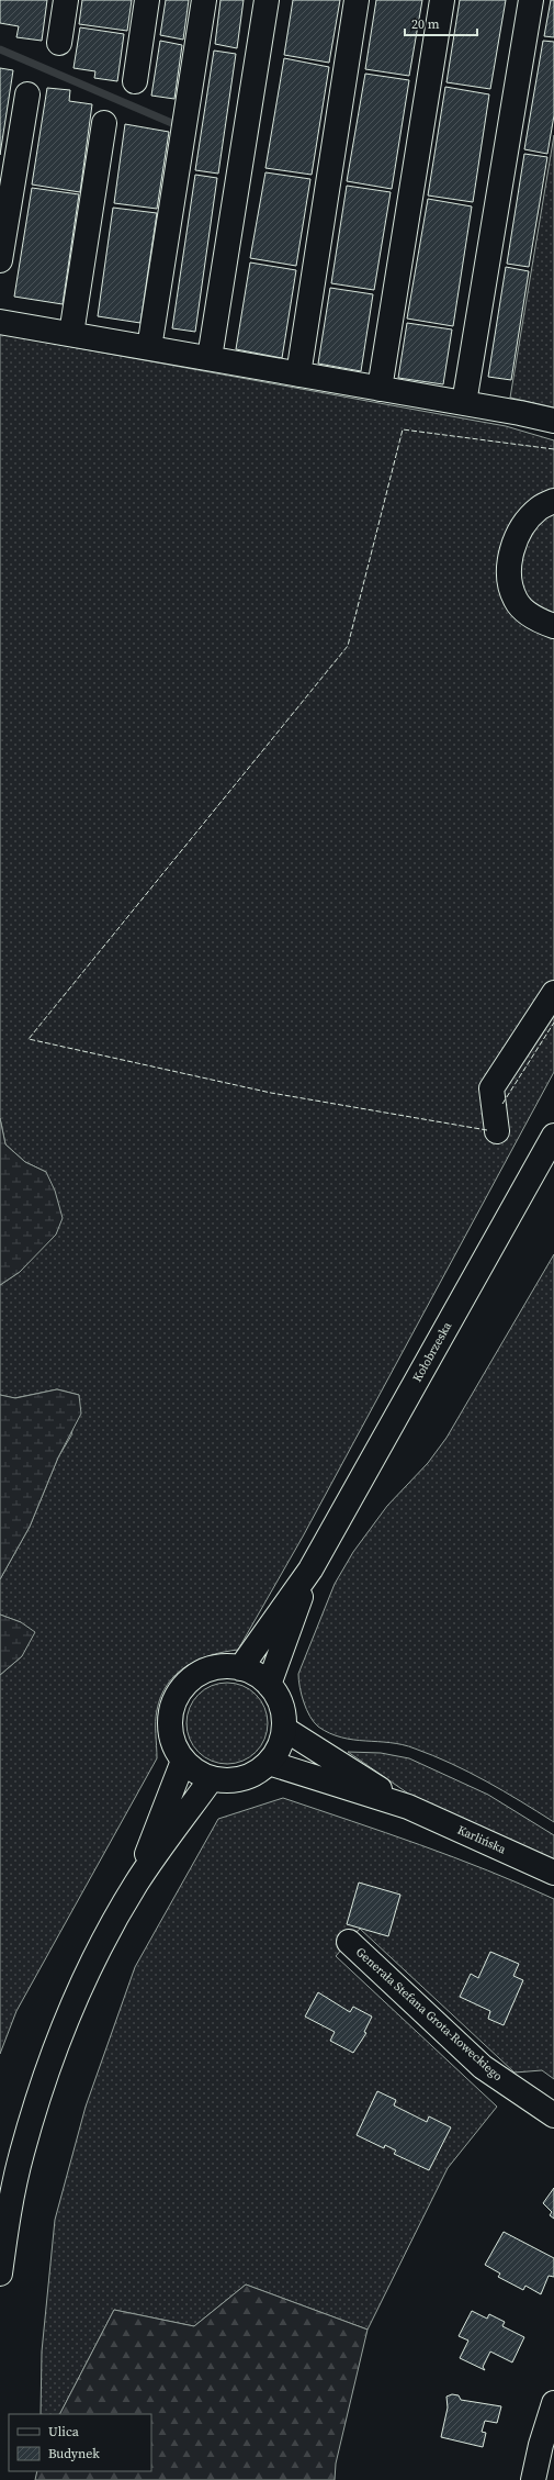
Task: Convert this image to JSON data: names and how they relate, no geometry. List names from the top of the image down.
{
  "streets": {
    "main road": ["Kołobrzeska", "Karlińska", "Generała Stefana Grota-Roweckiego"]
  },
  "crossings": [
    ["Kołobrzeska", "Karlińska"]
  ],
  "legend": ["Ulica", "Budynek"],
  "scale_bar": "20 m"
}
